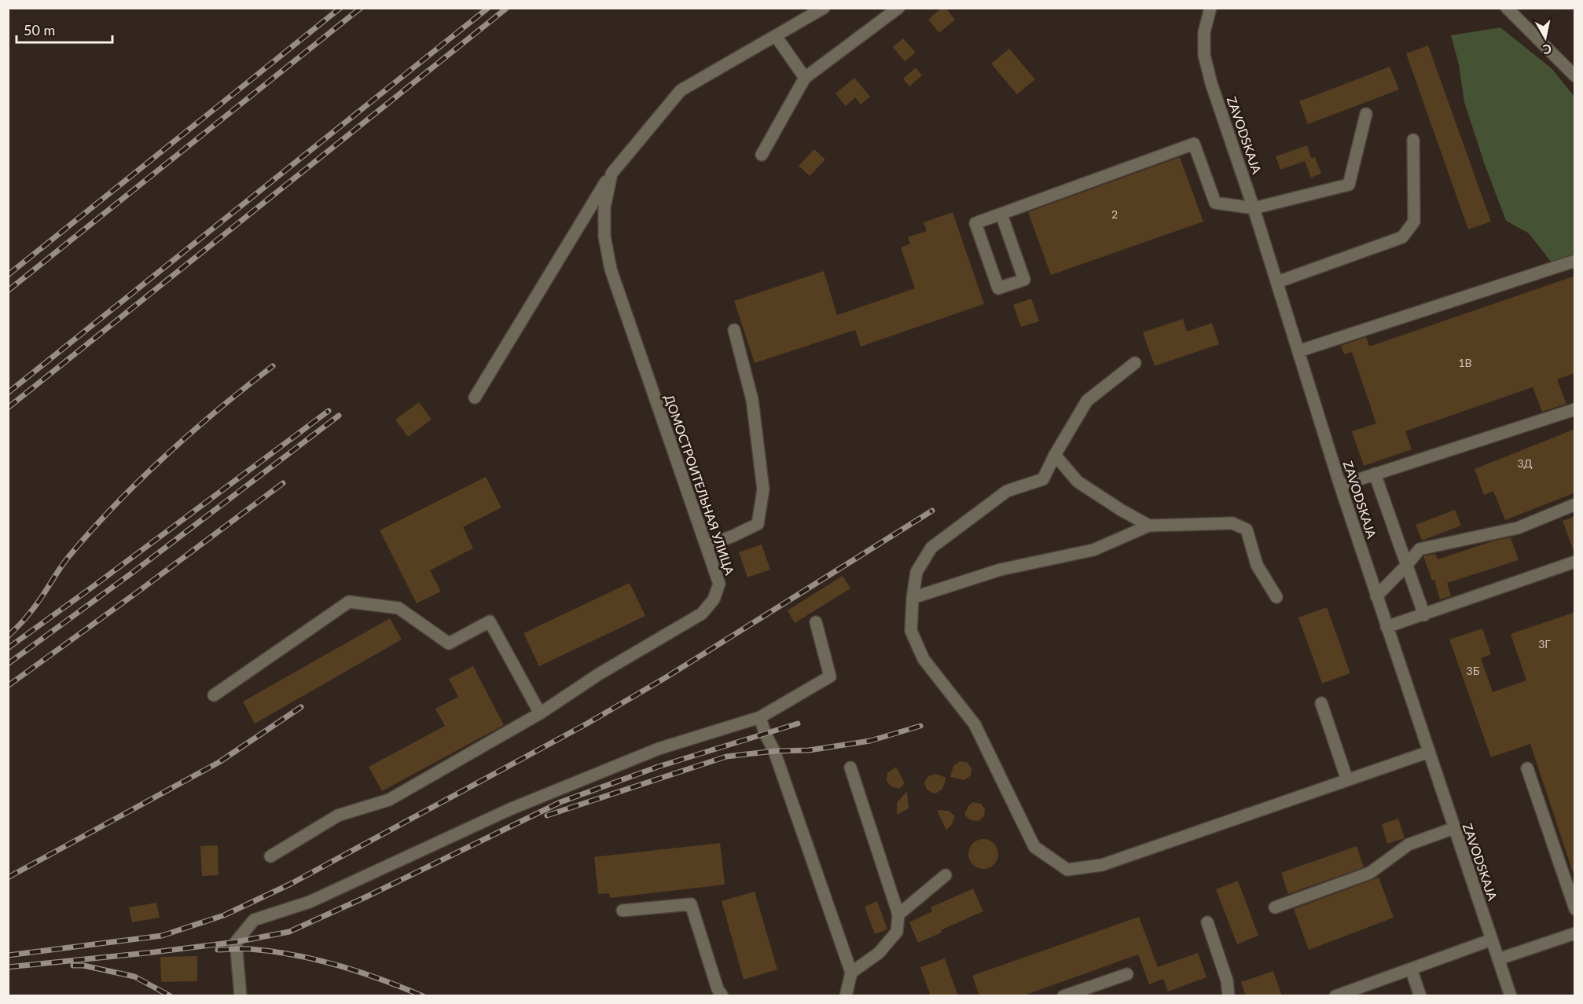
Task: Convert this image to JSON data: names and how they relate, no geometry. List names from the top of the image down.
{
  "streets": {
    "street": ["ZAVODSKAJA", "ДОМОСТРОИТЕЛЬНАЯ УЛИЦА"]
  },
  "house_numbers": [
    "2",
    "1В",
    "3Д",
    "3Г",
    "3Б"
  ],
  "scale_bar": "50 m",
  "north": "bottom"
}
